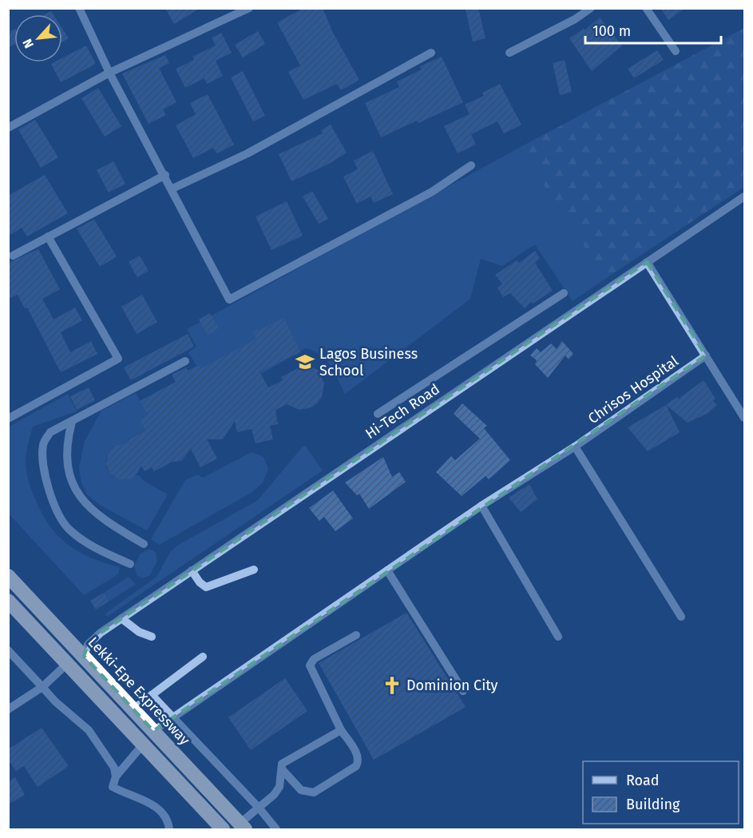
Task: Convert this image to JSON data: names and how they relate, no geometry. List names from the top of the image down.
{
  "streets": {
    "highway": ["Lekki-Epe Expressway"],
    "street": ["Chrisos Hospital", "Hi-Tech Road"]
  },
  "crossings": [
    ["Chrisos Hospital", "Lekki-Epe Expressway"],
    ["Hi-Tech Road", "Lekki-Epe Expressway"]
  ],
  "places": {
    "school or university": ["Lagos Business School"],
    "church": ["Dominion City"]
  },
  "legend": ["Road", "Building"],
  "scale_bar": "100 m",
  "north": "bottom left"
}
